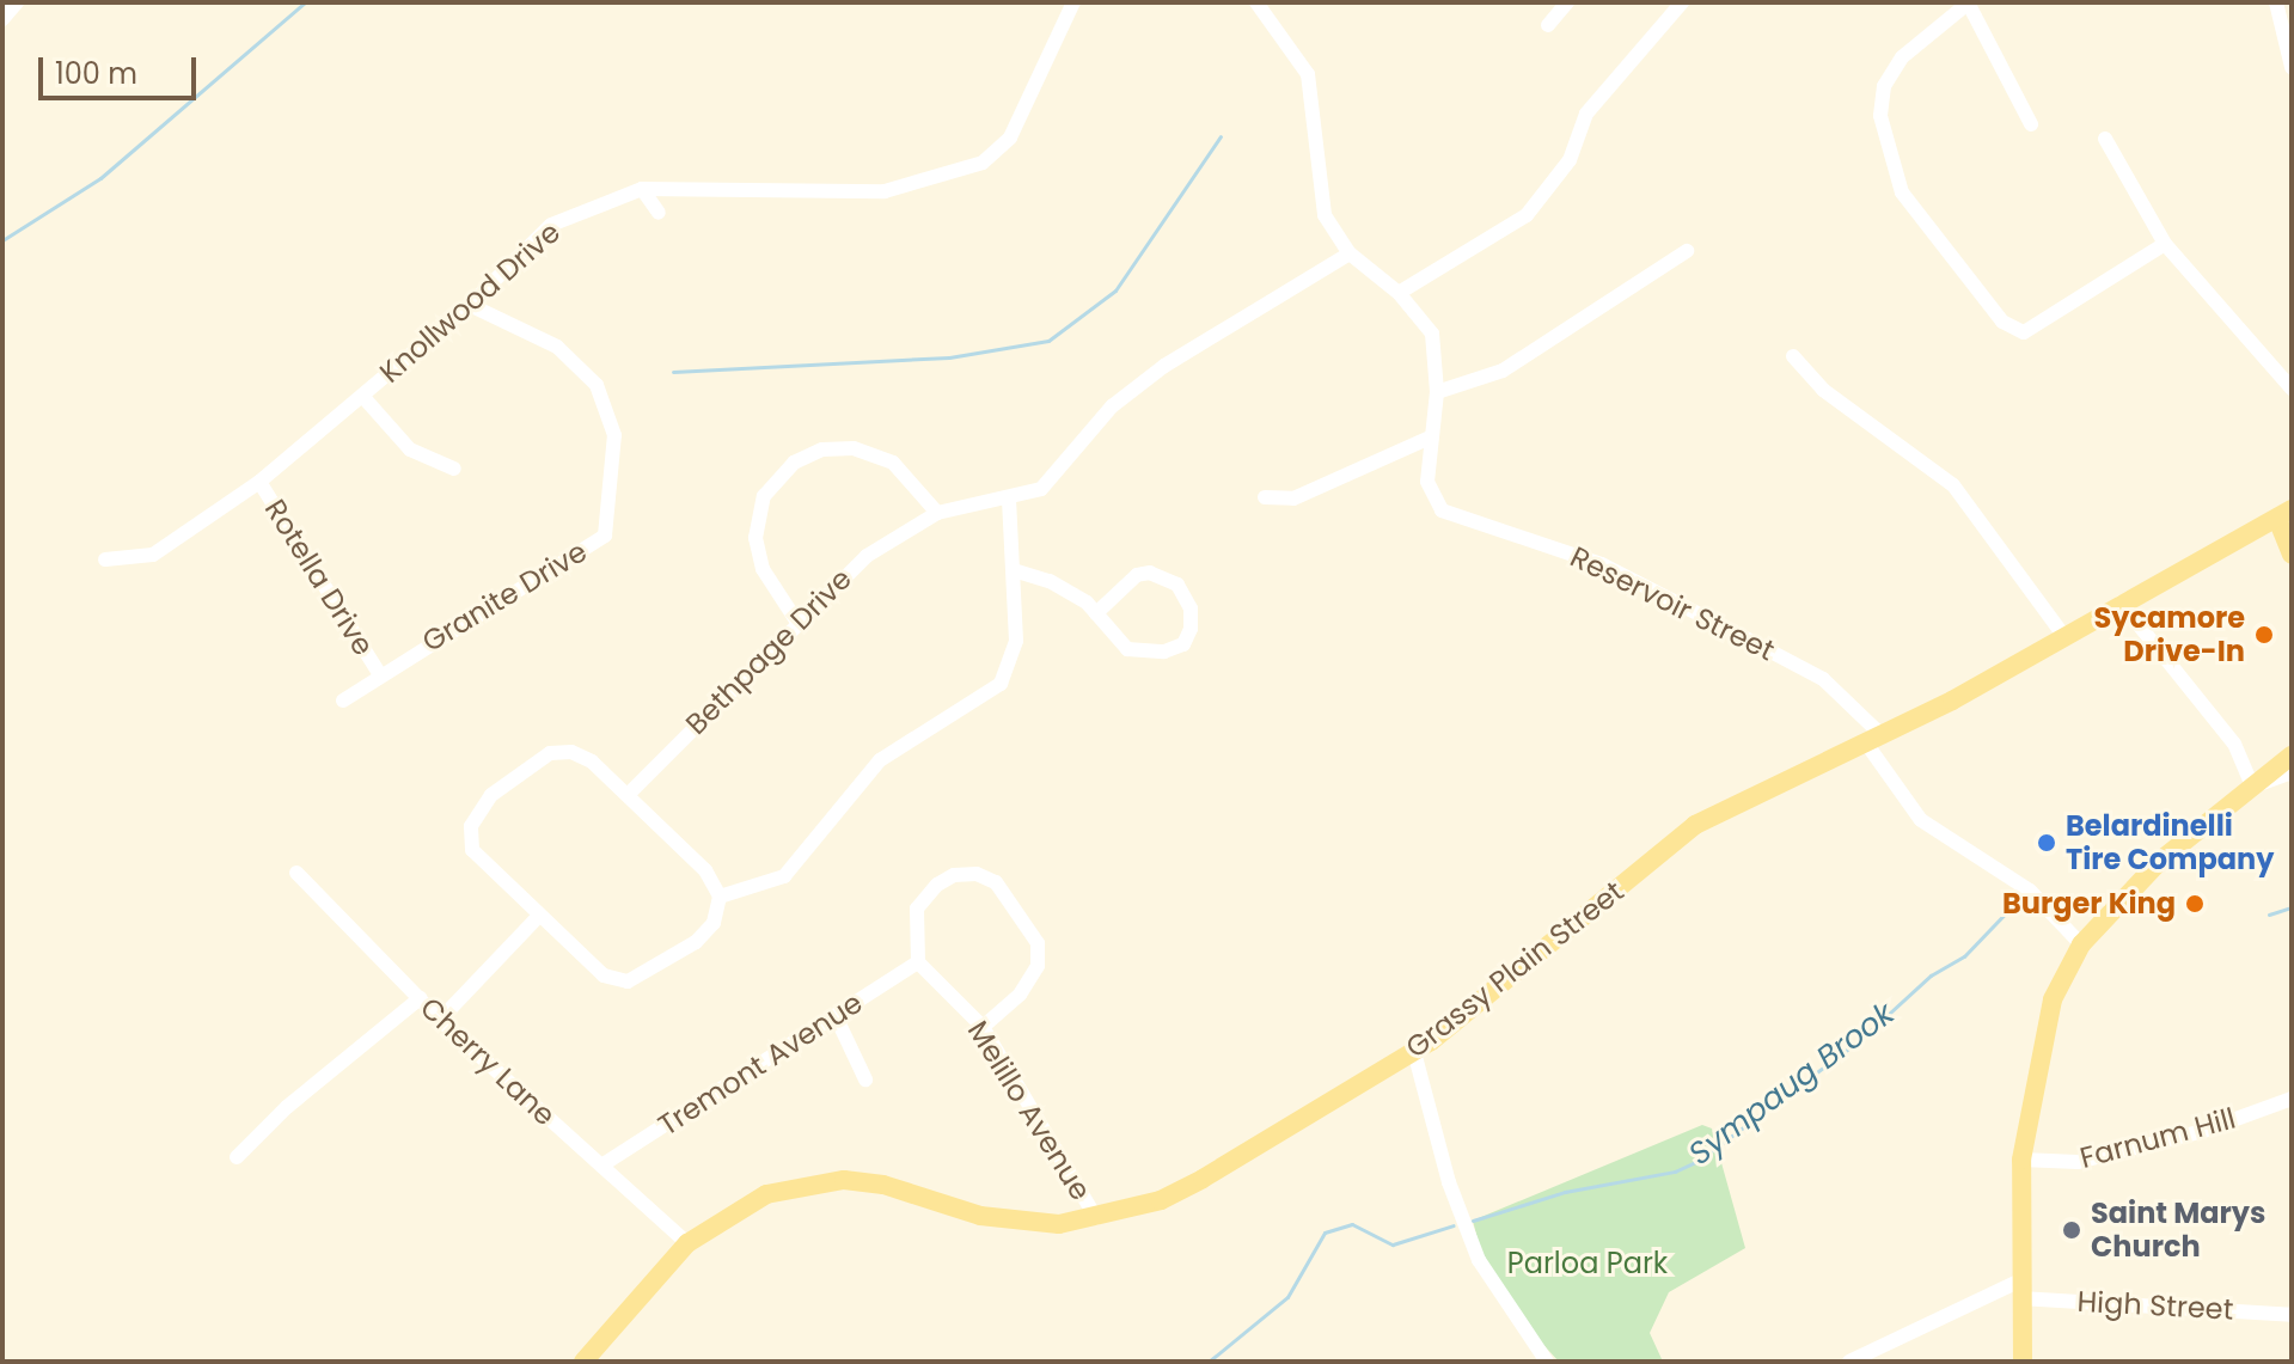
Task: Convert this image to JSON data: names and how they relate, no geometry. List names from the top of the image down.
{
  "streets": {
    "main road": ["Grassy Plain Street"],
    "street": [
      "Knollwood Drive",
      "Rotella Drive",
      "Granite Drive",
      "Reservoir Street",
      "Bethpage Drive",
      "Cherry Lane",
      "Tremont Avenue",
      "Melillo Avenue",
      "Farnum Hill",
      "High Street"
    ]
  },
  "crossings": [
    ["Knollwood Drive", "Rotella Drive"],
    ["Knollwood Drive", "Granite Drive"],
    ["Rotella Drive", "Granite Drive"],
    ["Reservoir Street", "Bethpage Drive"],
    ["Reservoir Street", "Grassy Plain Street"],
    ["Grassy Plain Street", "Cherry Lane"],
    ["Grassy Plain Street", "Melillo Avenue"],
    ["Cherry Lane", "Tremont Avenue"],
    ["Tremont Avenue", "Melillo Avenue"]
  ],
  "water": ["Sympaug Brook"],
  "parks": ["Parloa Park"],
  "places": [
    "Sycamore Drive-In",
    "Belardinelli Tire Company",
    "Burger King",
    "Saint Marys Church"
  ],
  "scale_bar": "100 m"
}
